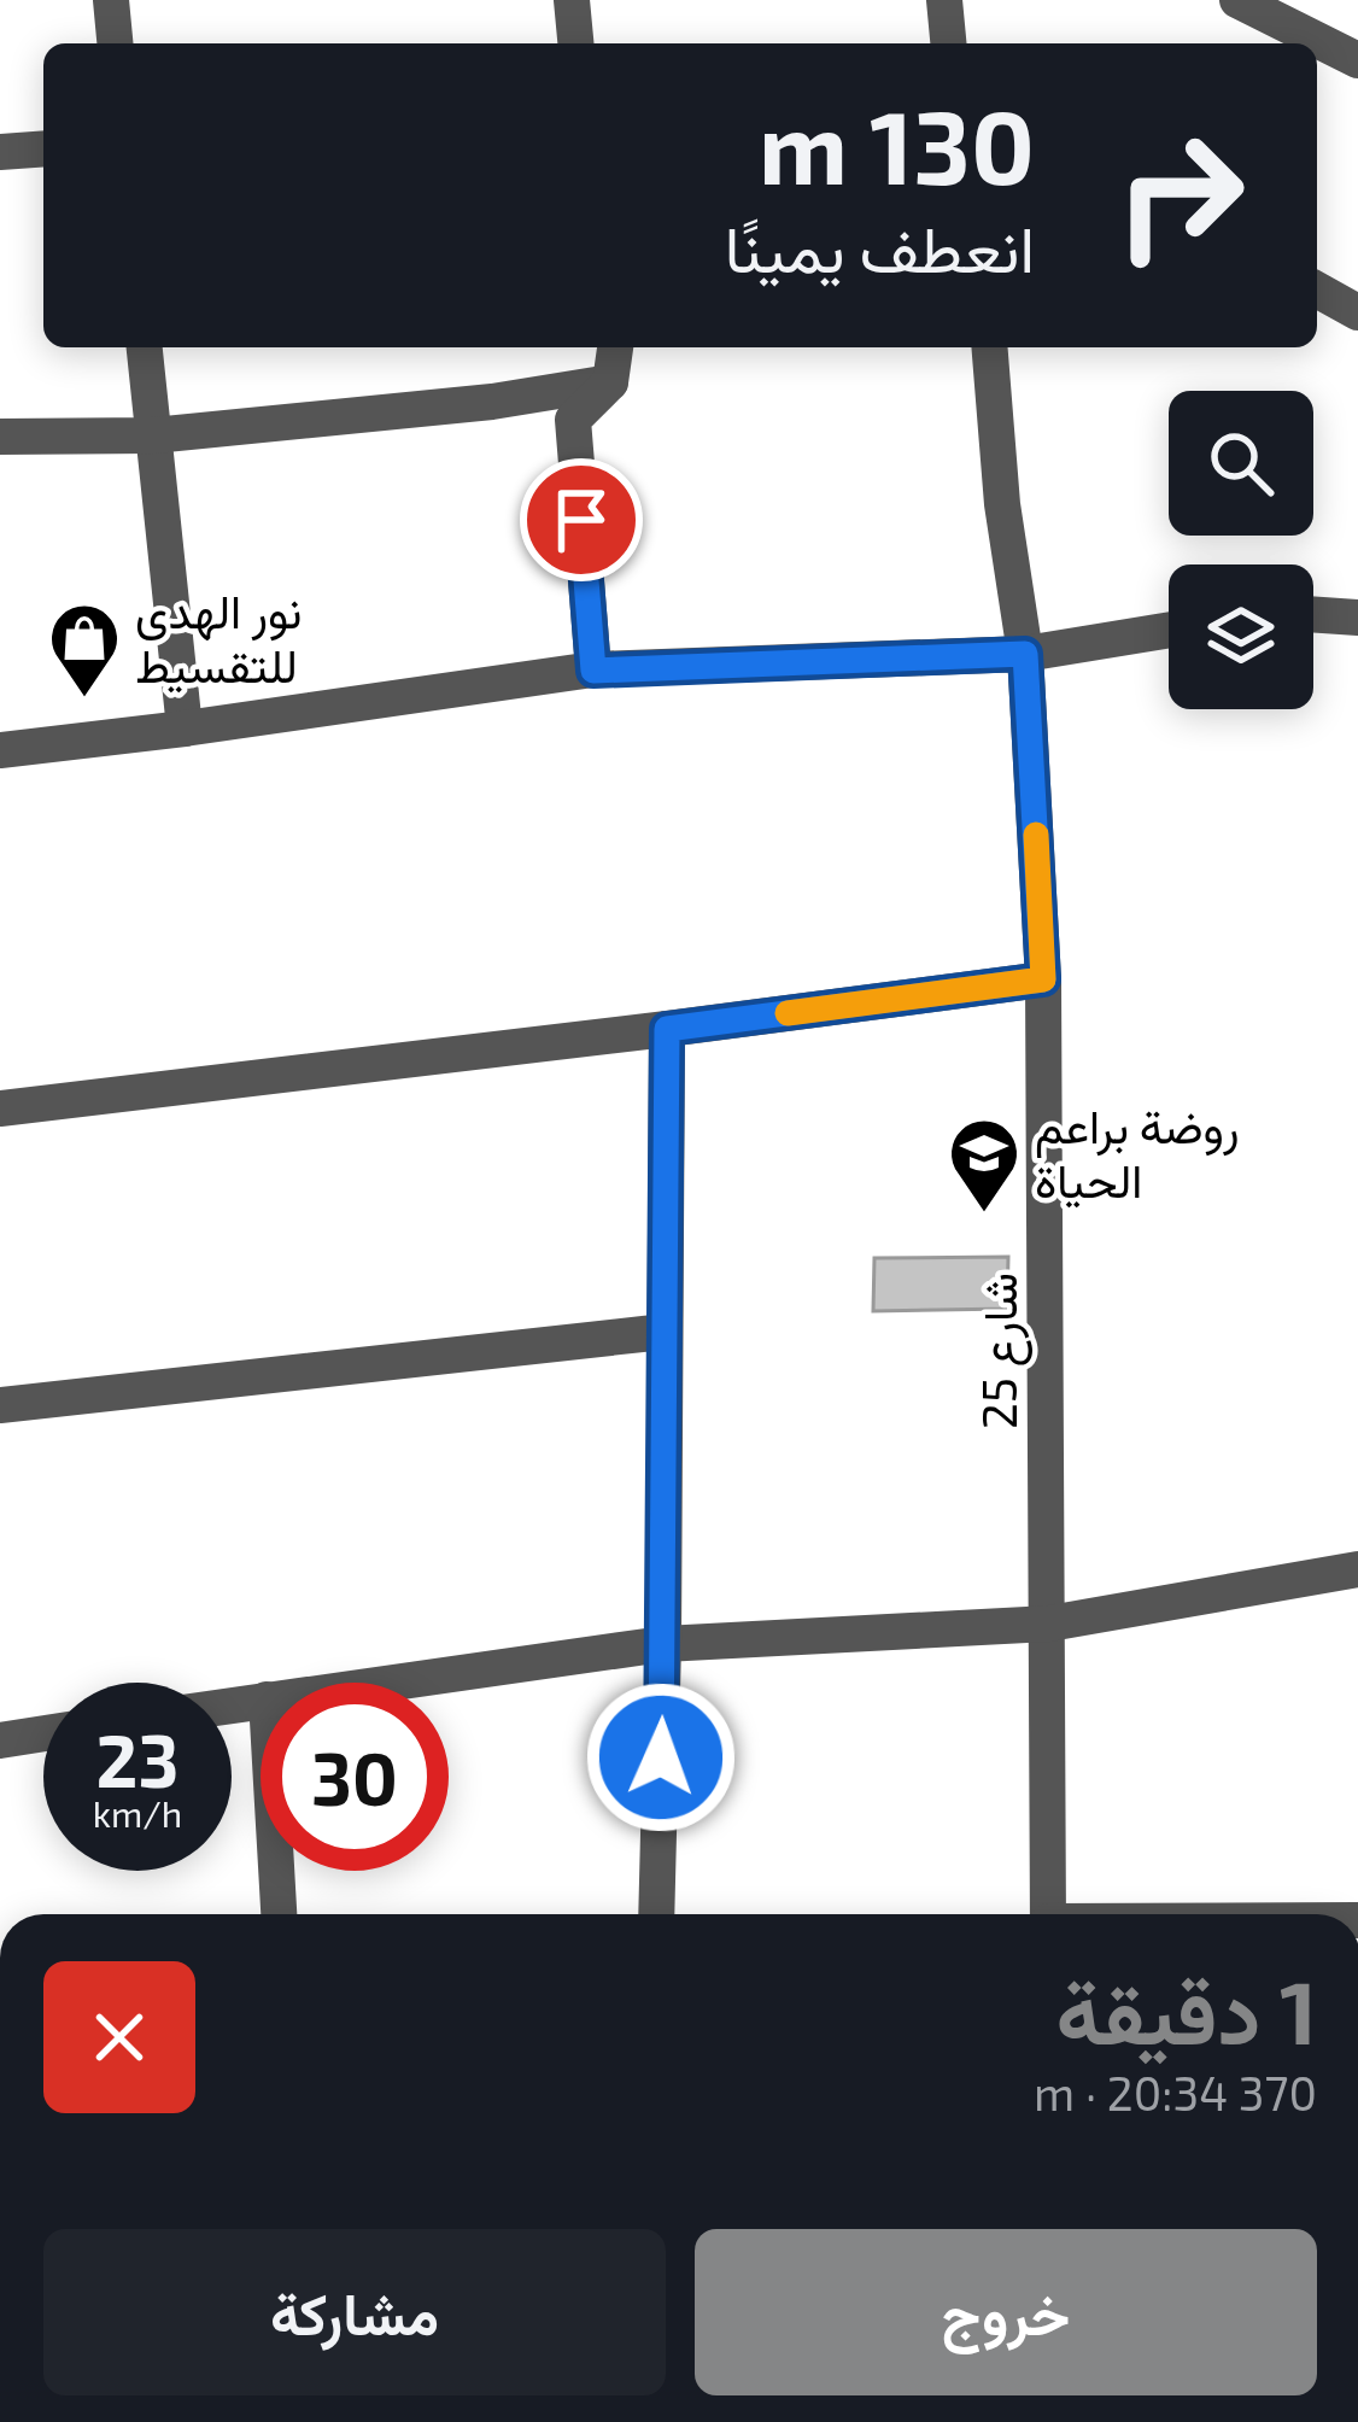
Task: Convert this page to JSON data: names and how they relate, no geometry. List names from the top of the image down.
{
  "streets": {
    "street": ["شارع 25"]
  },
  "places": {
    "shop": ["نور الهدى للتقسيط"],
    "school or university": ["روضة براعم الحياة"]
  },
  "page": {
    "turn": ["130 m", "انعطف يمينًا"],
    "speed": "23 km/h",
    "limit": "30",
    "heading": ["1 دقيقة", "370 m · 20:34"],
    "buttons": ["خروج", "مشاركة"]
  }
}
